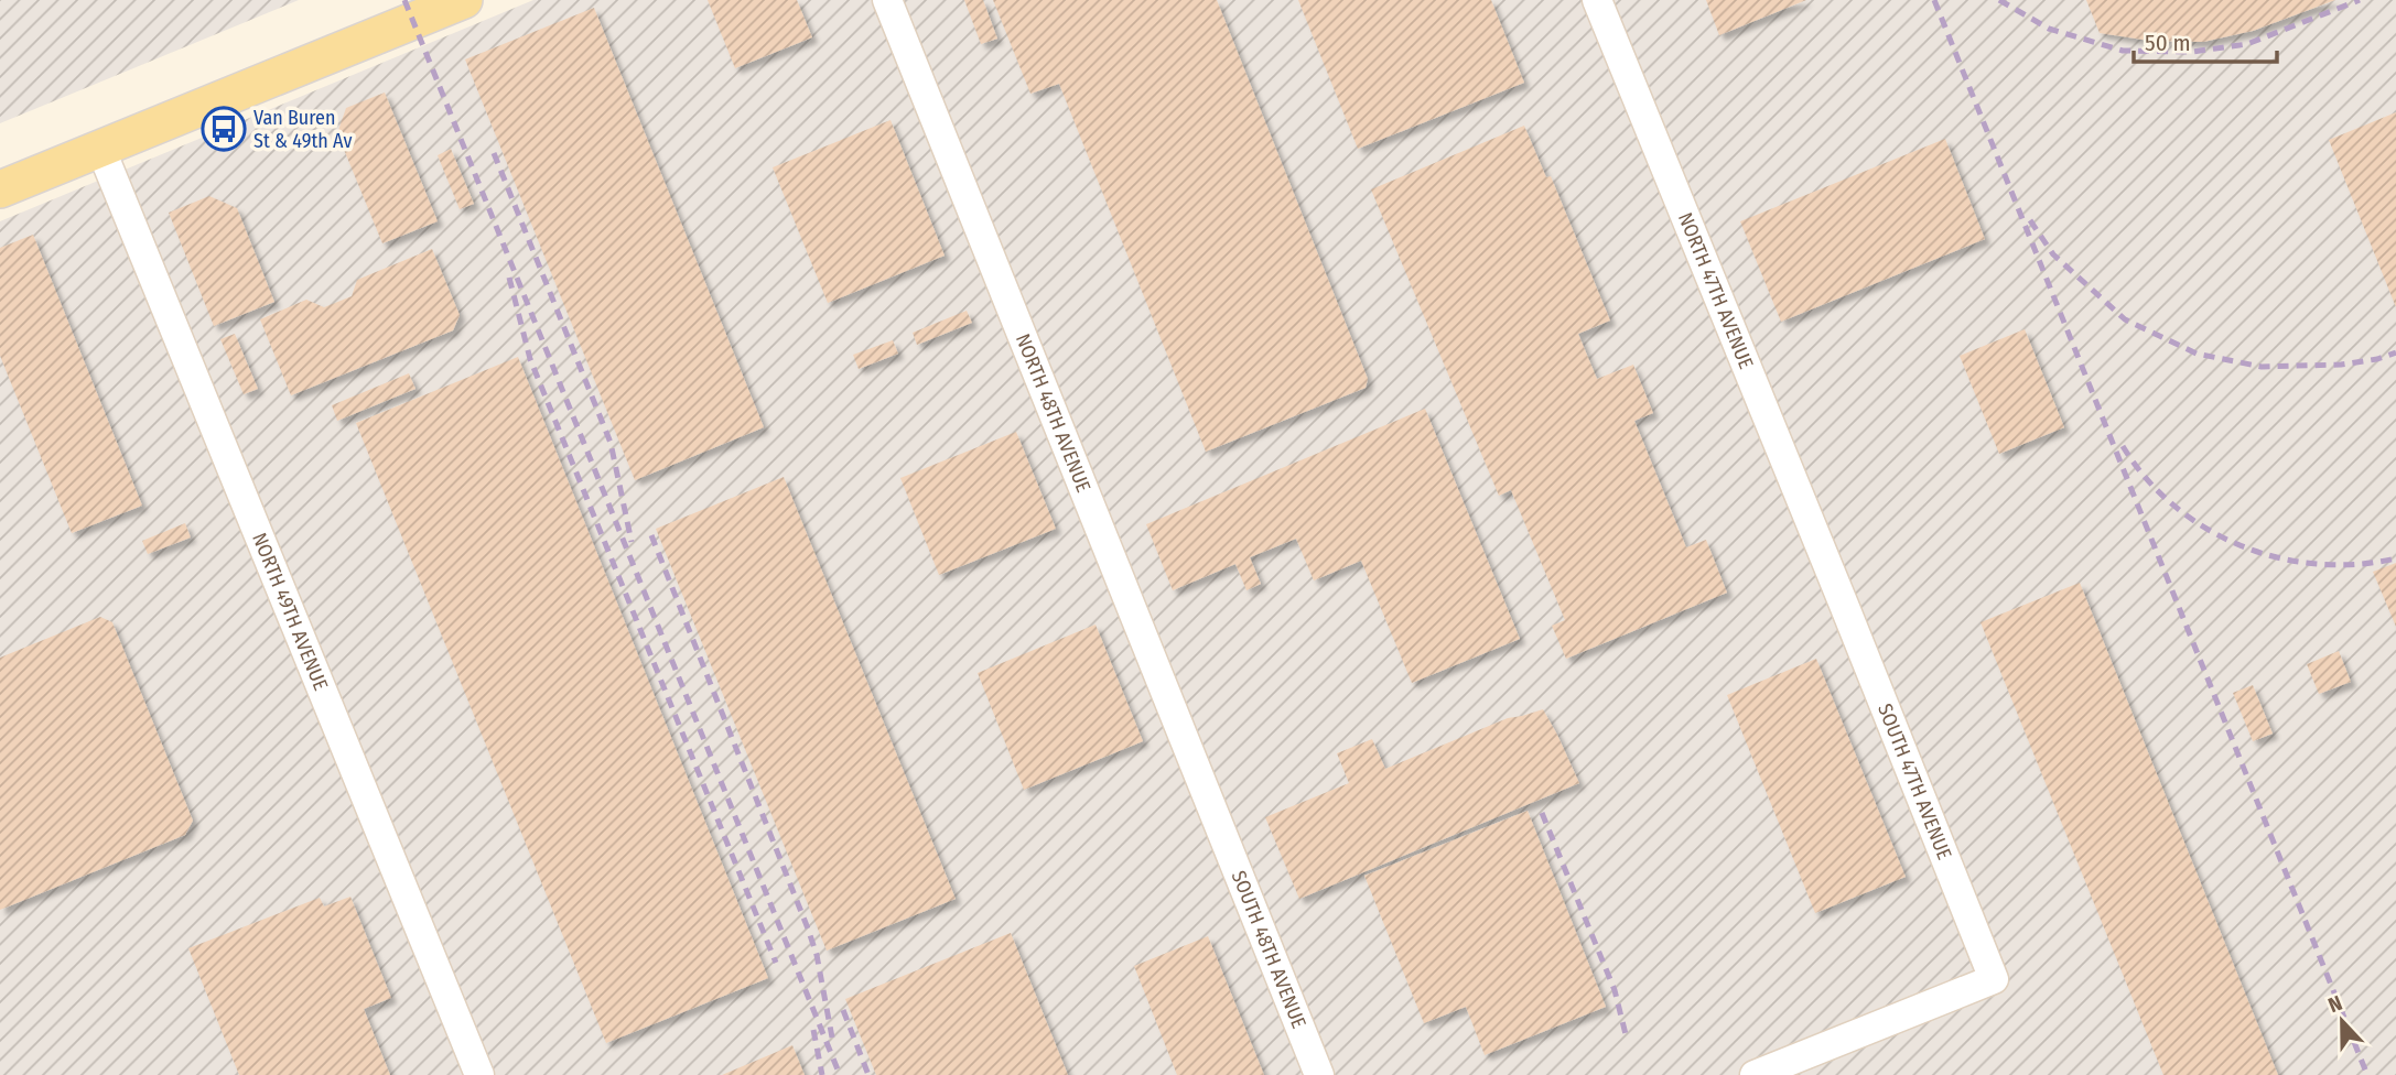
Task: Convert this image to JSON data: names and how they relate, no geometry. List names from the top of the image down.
{
  "streets": {
    "street": [
      "NORTH 47TH AVENUE",
      "NORTH 48TH AVENUE",
      "NORTH 49TH AVENUE",
      "SOUTH 47TH AVENUE",
      "SOUTH 48TH AVENUE"
    ]
  },
  "crossings": [
    ["NORTH 47TH AVENUE", "SOUTH 47TH AVENUE"],
    ["NORTH 48TH AVENUE", "SOUTH 48TH AVENUE"]
  ],
  "places": {
    "bus stop": ["Van Buren St & 49th Av"]
  },
  "scale_bar": "50 m",
  "north": "top"
}
